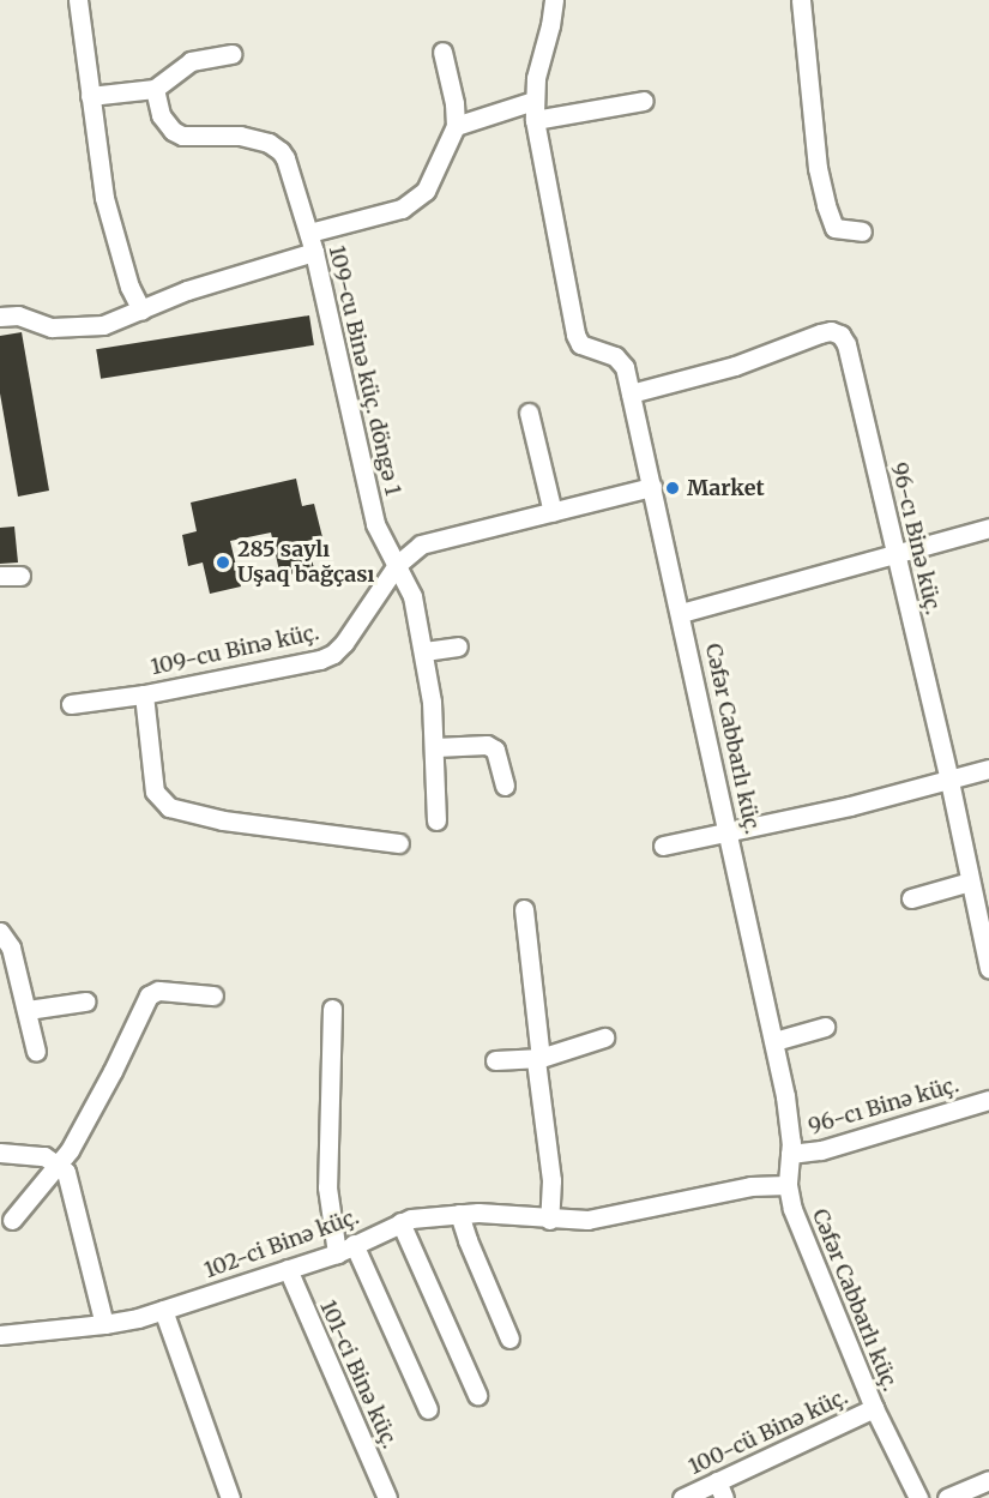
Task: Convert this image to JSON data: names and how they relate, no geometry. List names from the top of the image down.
{
  "streets": {
    "street": [
      "109-cu Binə küç. döngə 1",
      "96-cı Binə küç.",
      "109-cu Binə küç.",
      "Cəfər Cabbarlı küç.",
      "102-ci Binə küç.",
      "101-ci Binə küç.",
      "100-cü Binə küç."
    ]
  },
  "crossings": [
    ["109-cu Binə küç. döngə 1", "109-cu Binə küç."],
    ["96-cı Binə küç.", "Cəfər Cabbarlı küç."],
    ["109-cu Binə küç.", "Cəfər Cabbarlı küç."],
    ["Cəfər Cabbarlı küç.", "102-ci Binə küç."],
    ["Cəfər Cabbarlı küç.", "100-cü Binə küç."],
    ["102-ci Binə küç.", "101-ci Binə küç."]
  ],
  "places": ["Market", "285 saylı Uşaq bağçası"]
}
